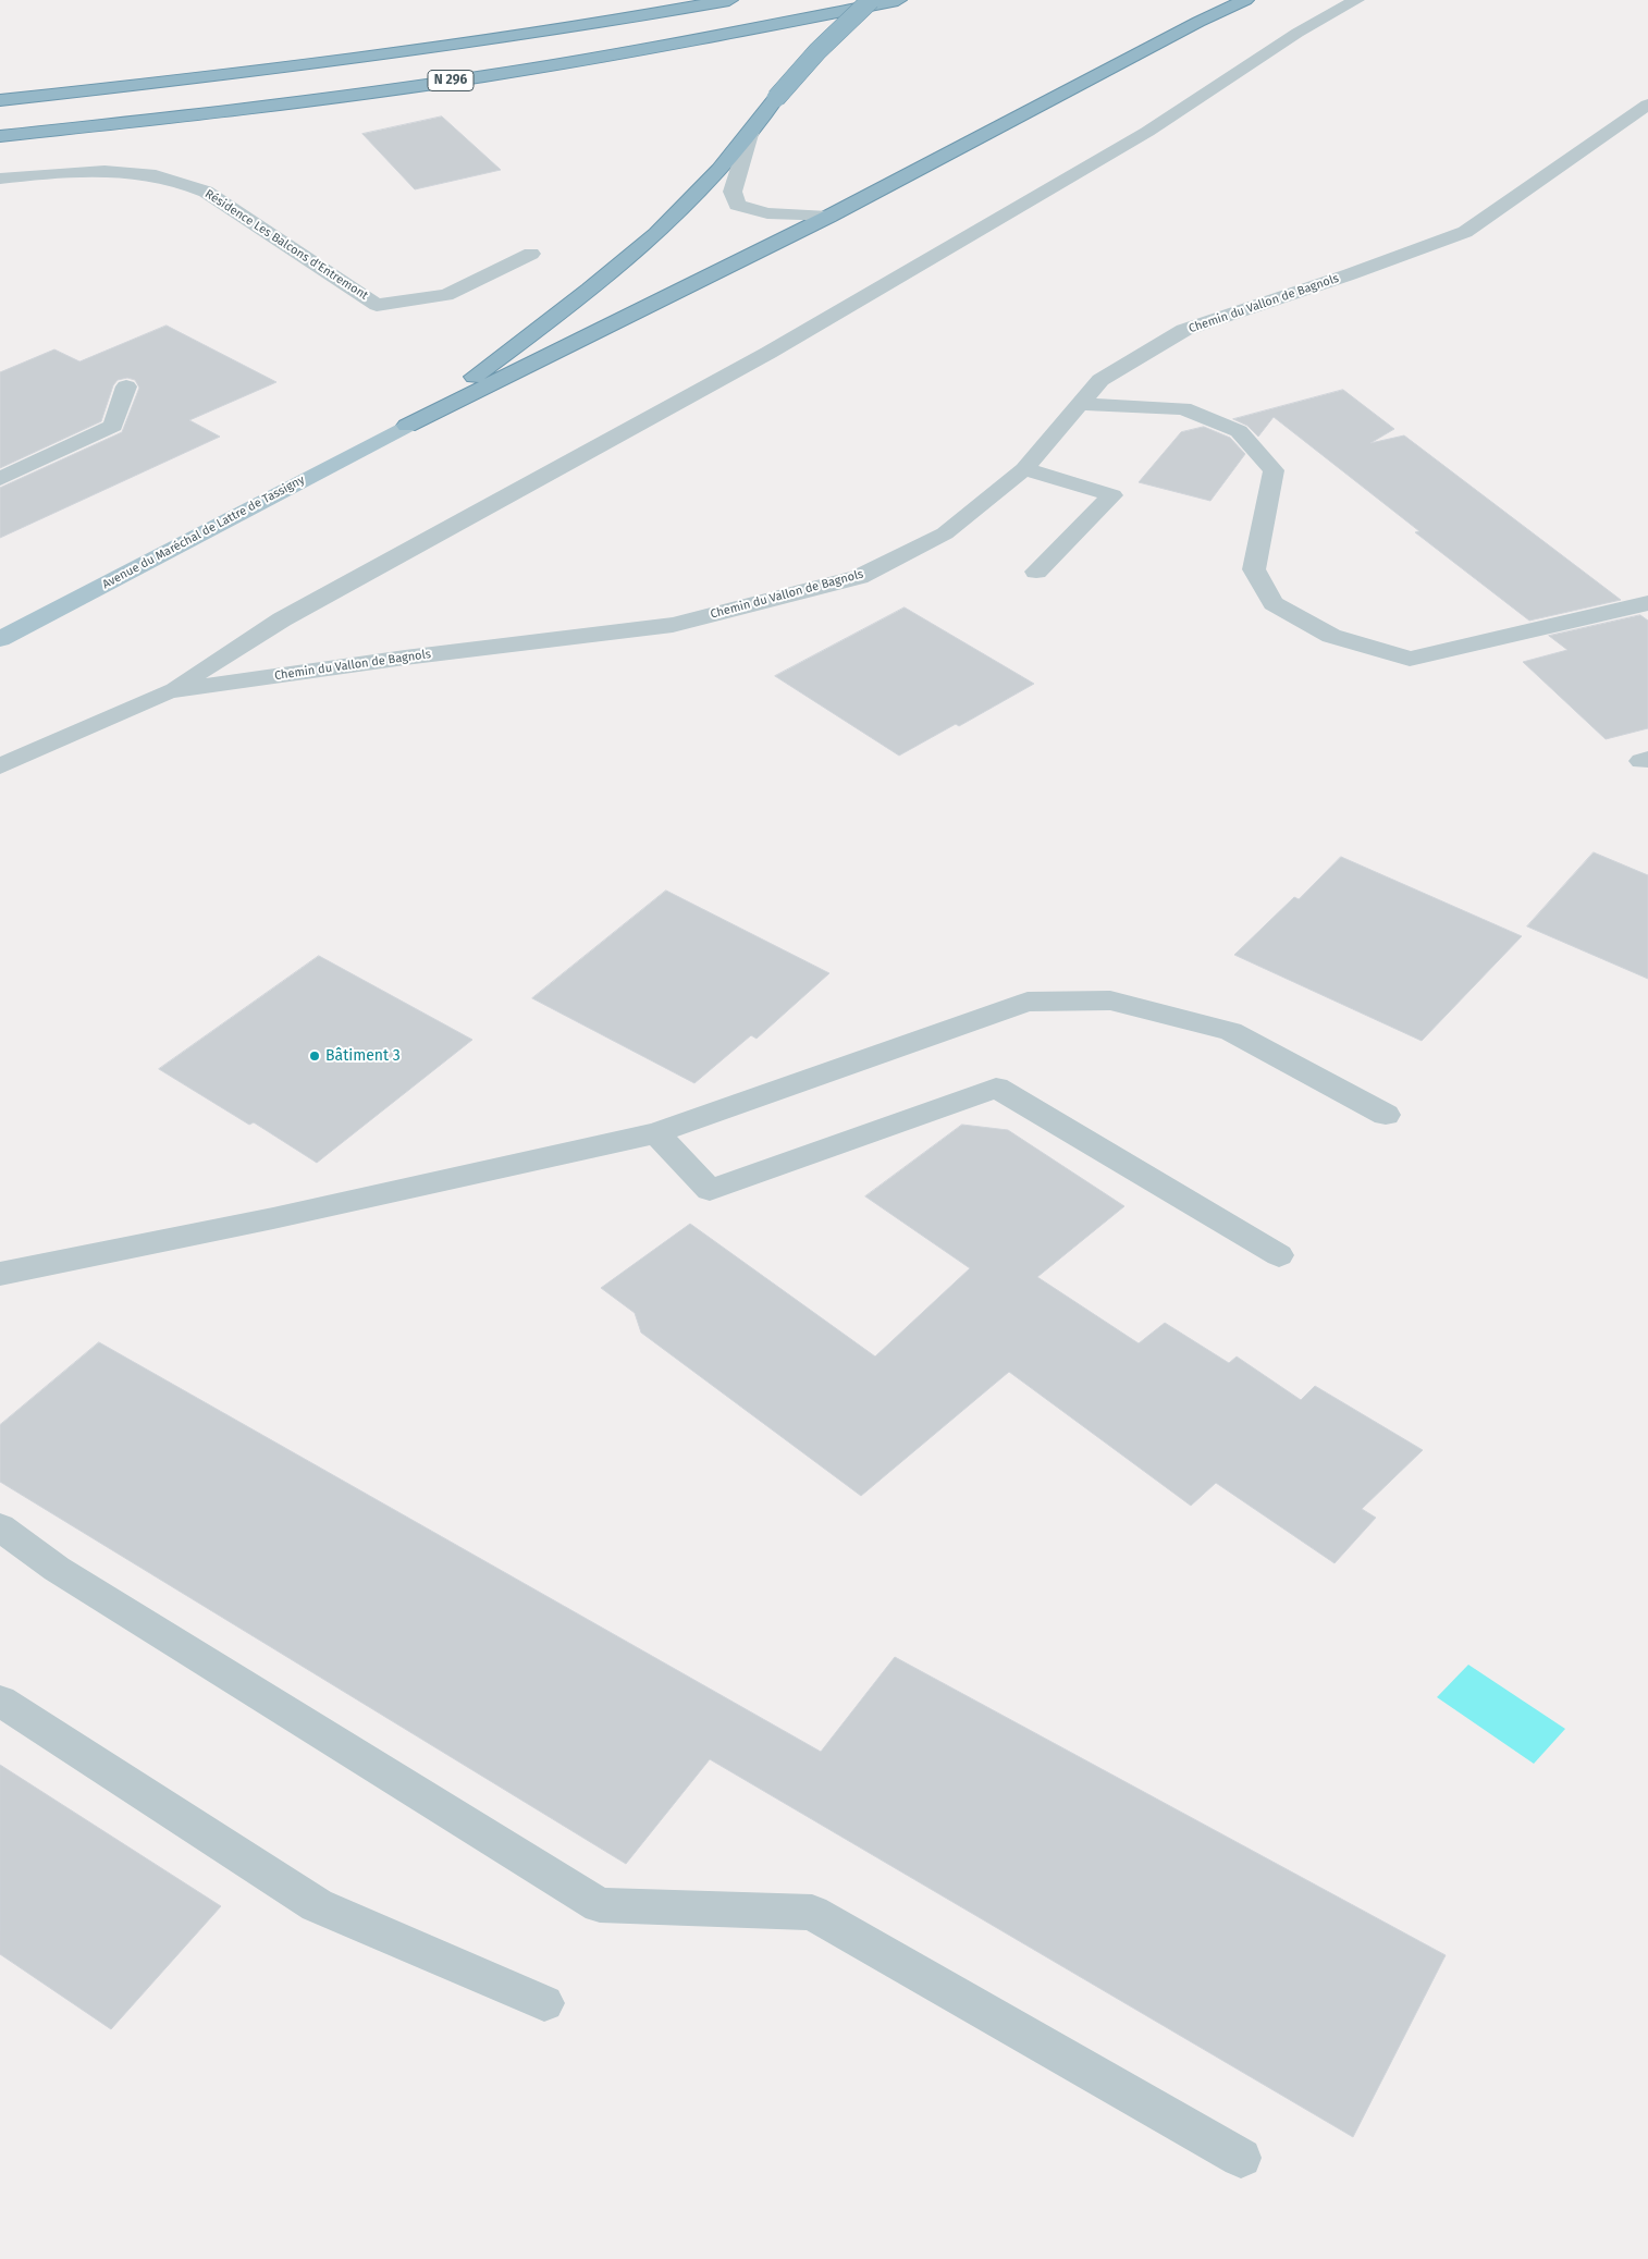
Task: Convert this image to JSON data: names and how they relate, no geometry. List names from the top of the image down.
{
  "streets": {
    "highway": ["N 296"],
    "main road": ["Avenue du Maréchal de Lattre de Tassigny"],
    "street": ["Résidence Les Balcons d'Entremont", "Chemin du Vallon de Bagnols"]
  },
  "places": ["Bâtiment 3"]
}
